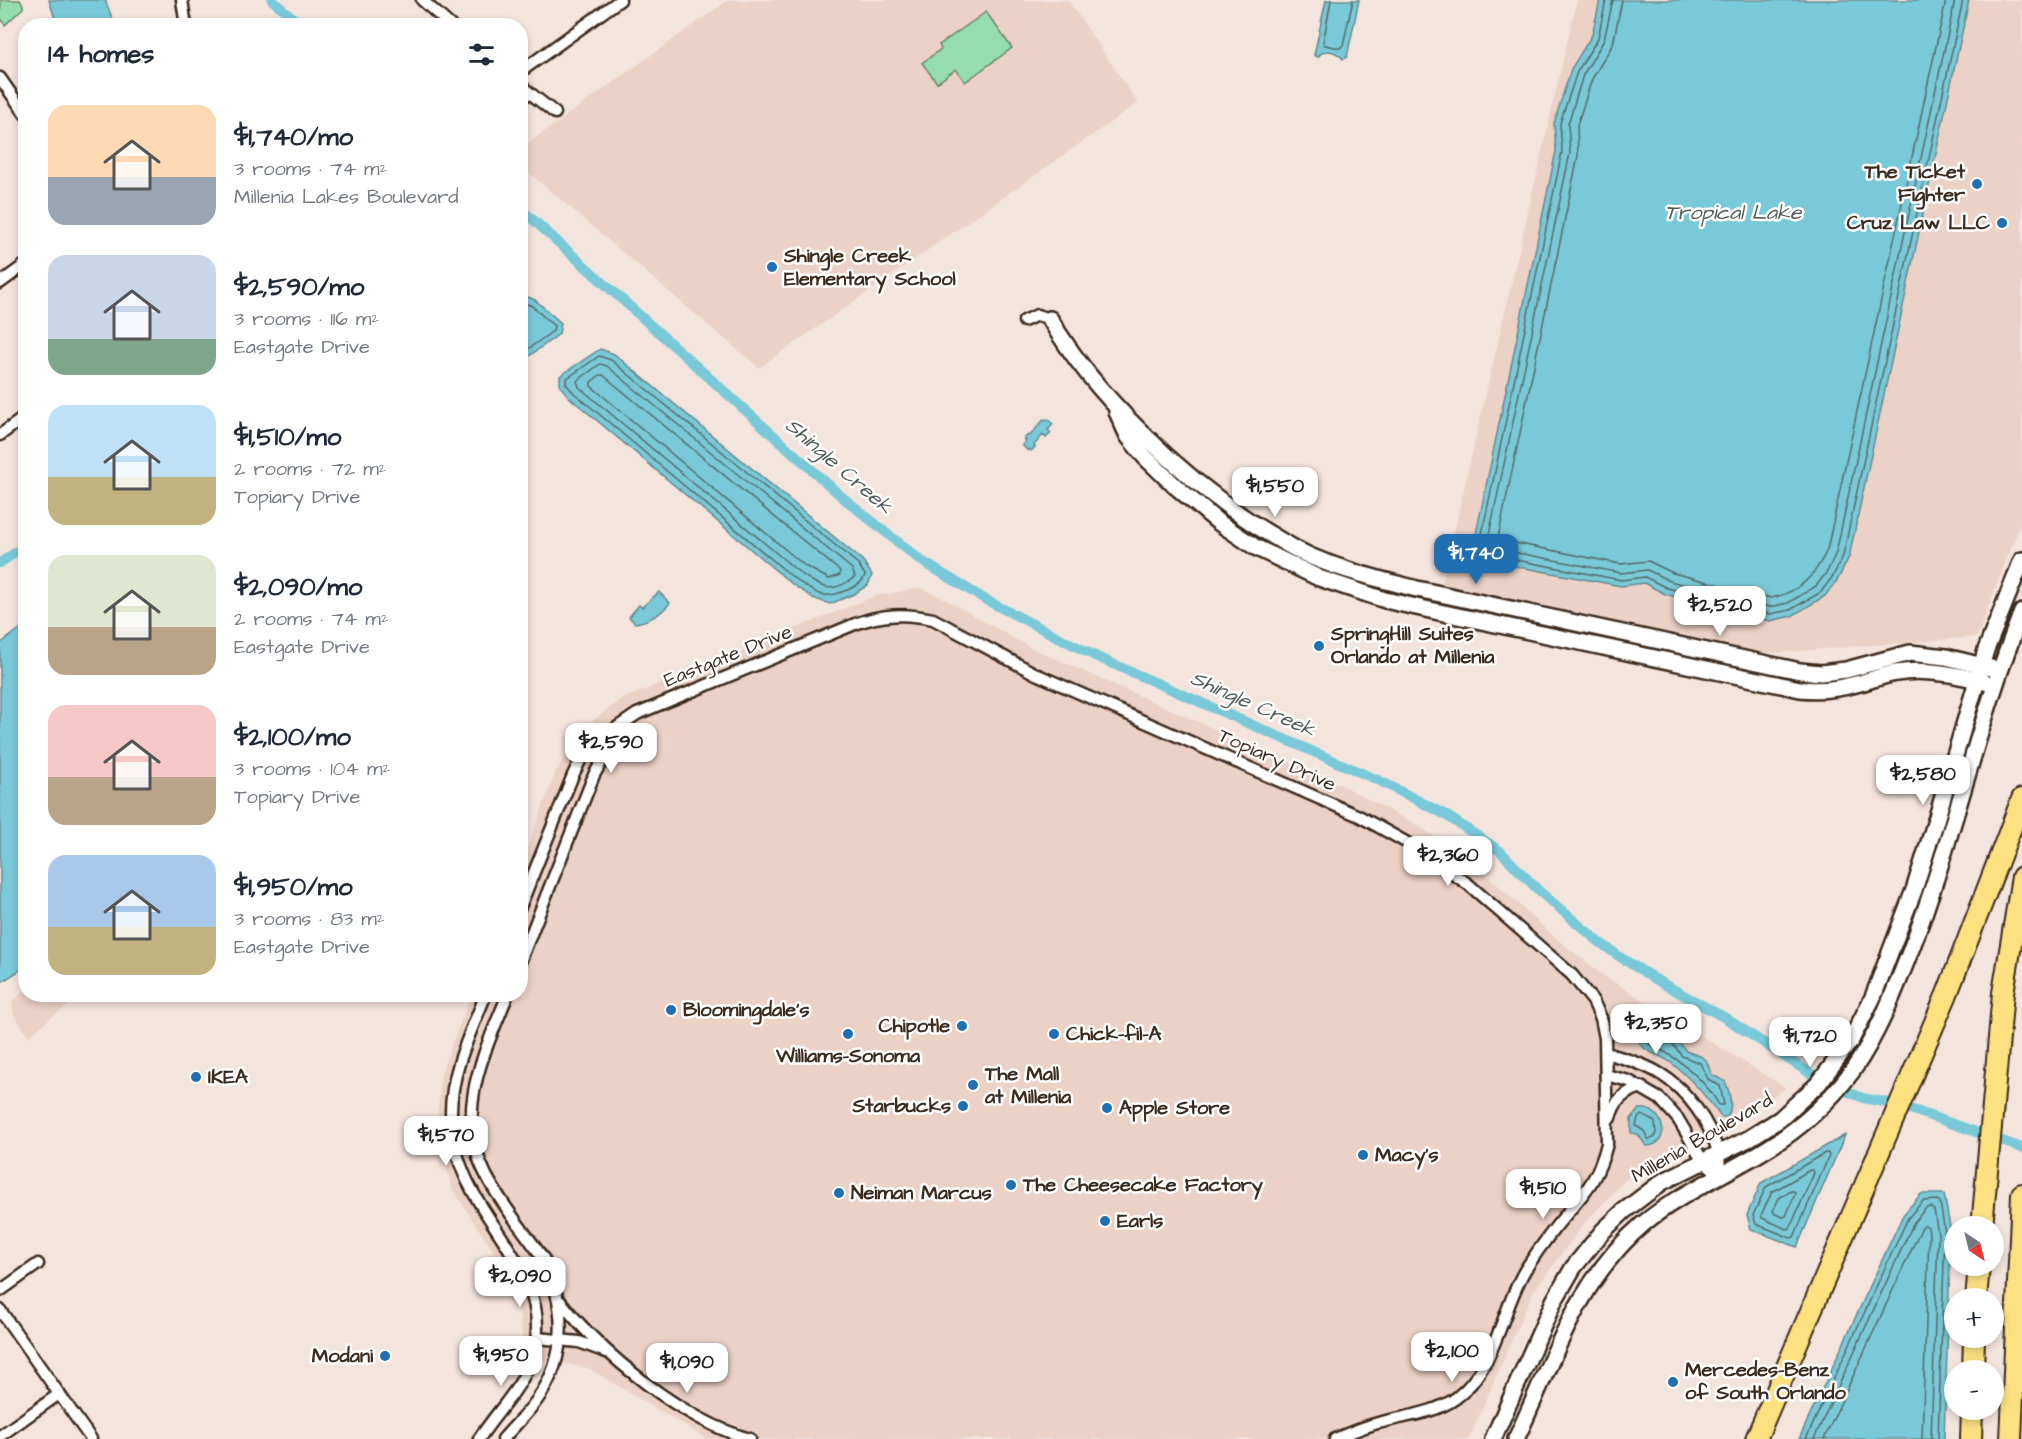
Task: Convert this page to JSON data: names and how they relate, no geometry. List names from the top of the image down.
{
  "streets": {
    "street": ["Eastgate Drive", "Topiary Drive", "Millenia Boulevard"]
  },
  "crossings": [
    ["Eastgate Drive", "Topiary Drive"]
  ],
  "water": ["Tropical Lake", "Shingle Creek"],
  "places": [
    "The Ticket Fighter",
    "Cruz Law LLC",
    "Shingle Creek Elementary School",
    "SpringHill Suites Orlando at Millenia",
    "Bloomingdale's",
    "Chipotle",
    "Williams-Sonoma",
    "Chick-fil-A",
    "IKEA",
    "The Mall at Millenia",
    "Starbucks",
    "Apple Store",
    "Macy's",
    "The Cheesecake Factory",
    "Neiman Marcus",
    "Earls",
    "Modani",
    "Mercedes-Benz of South Orlando"
  ],
  "north": "bottom right",
  "page": {
    "heading": "14 homes",
    "list": [
      {
        "name": "$1,740/mo",
        "note": "3 rooms · 74 m² · Millenia Lakes Boulevard"
      },
      {
        "name": "$2,590/mo",
        "note": "3 rooms · 116 m² · Eastgate Drive"
      },
      {
        "name": "$1,510/mo",
        "note": "2 rooms · 72 m² · Topiary Drive"
      },
      {
        "name": "$2,090/mo",
        "note": "2 rooms · 74 m² · Eastgate Drive"
      },
      {
        "name": "$2,100/mo",
        "note": "3 rooms · 104 m² · Topiary Drive"
      },
      {
        "name": "$1,950/mo",
        "note": "3 rooms · 83 m² · Eastgate Drive"
      }
    ],
    "price": [
      "$1,550",
      "$1,740",
      "$2,520",
      "$2,590",
      "$2,580",
      "$2,360",
      "$2,350",
      "$1,720",
      "$1,570",
      "$1,510",
      "$2,090",
      "$2,100",
      "$1,950",
      "$1,090"
    ],
    "map_buttons": ["+", "−"]
  }
}
